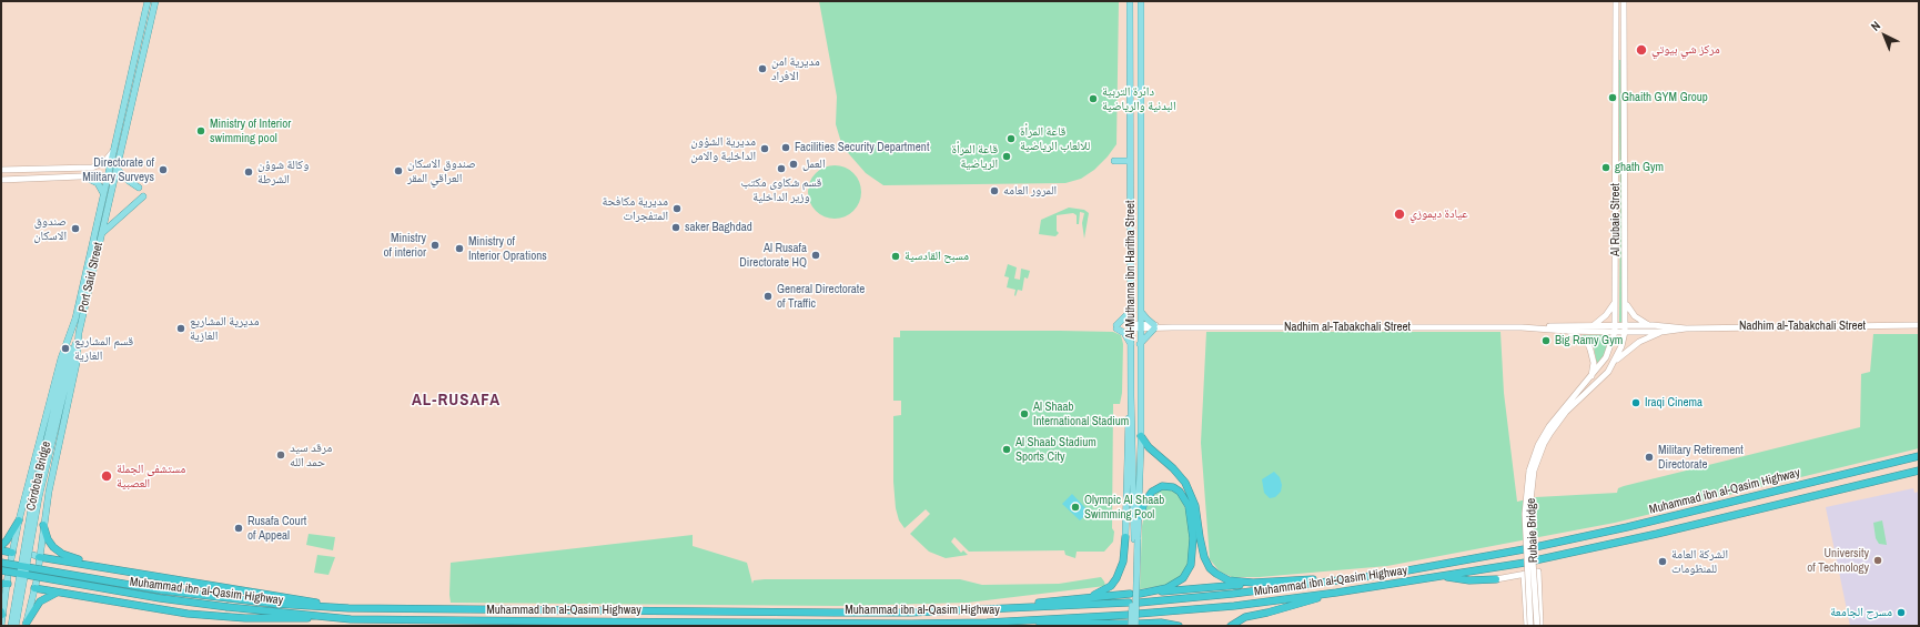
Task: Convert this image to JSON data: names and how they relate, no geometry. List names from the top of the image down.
{
  "streets": {
    "highway": ["Muhammad ibn al-Qasim Highway"],
    "main road": [
      "Al Rubaie Street",
      "Al-Muthanna ibn Haritha Street",
      "Port Said Street",
      "Nadhim al-Tabakchali Street",
      "Córdoba Bridge",
      "Rubaie Bridge"
    ]
  },
  "crossings": [
    ["Al Rubaie Street", "Nadhim al-Tabakchali Street"],
    ["Al Rubaie Street", "Rubaie Bridge"],
    ["Al-Muthanna ibn Haritha Street", "Nadhim al-Tabakchali Street"],
    ["Port Said Street", "Córdoba Bridge"],
    ["Nadhim al-Tabakchali Street", "Rubaie Bridge"]
  ],
  "districts": ["AL-RUSAFA"],
  "places": [
    "مركز شي بيوتي",
    "مديرية امن الافراد",
    "Ghaith GYM Group",
    "دائرة التربية البدنية والرياضية",
    "Ministry of Interior swimming pool",
    "قاعة المرأة للالعاب الرياضية",
    "Facilities Security Department",
    "مديرية الشؤون الداخلية والامن",
    "قاعة المرأة الرياضية",
    "العمل",
    "ghath Gym",
    "قسم شكاوى مكتب وزير الداخلية",
    "Directorate of Military Surveys",
    "صندوق الاسكان العراقي المقر",
    "وكالة شوؤن الشرطة",
    "المرور العامه",
    "مديرية مكافحة المتفجرات",
    "عيادة ديموزي",
    "saker Baghdad",
    "صندوق الاسكان",
    "Ministry of interior",
    "Ministry of Interior Oprations",
    "Al Rusafa Directorate HQ",
    "مسبح القادسية",
    "General Directorate of Traffic",
    "مديرية المشاريع الغازية",
    "Big Ramy Gym",
    "قسم المشاريع الغازية",
    "Iraqi Cinema",
    "Al Shaab International Stadium",
    "Al Shaab Stadium Sports City",
    "مرقد سيد حمد الله",
    "Military Retirement Directorate",
    "مستشفى الجملة العصبية",
    "Olympic Al Shaab Swimming Pool",
    "Rusafa Court of Appeal",
    "University of Technology",
    "الشركة العامة للمنظومات",
    "مسرح الجامعة"
  ],
  "north": "top left"
}
